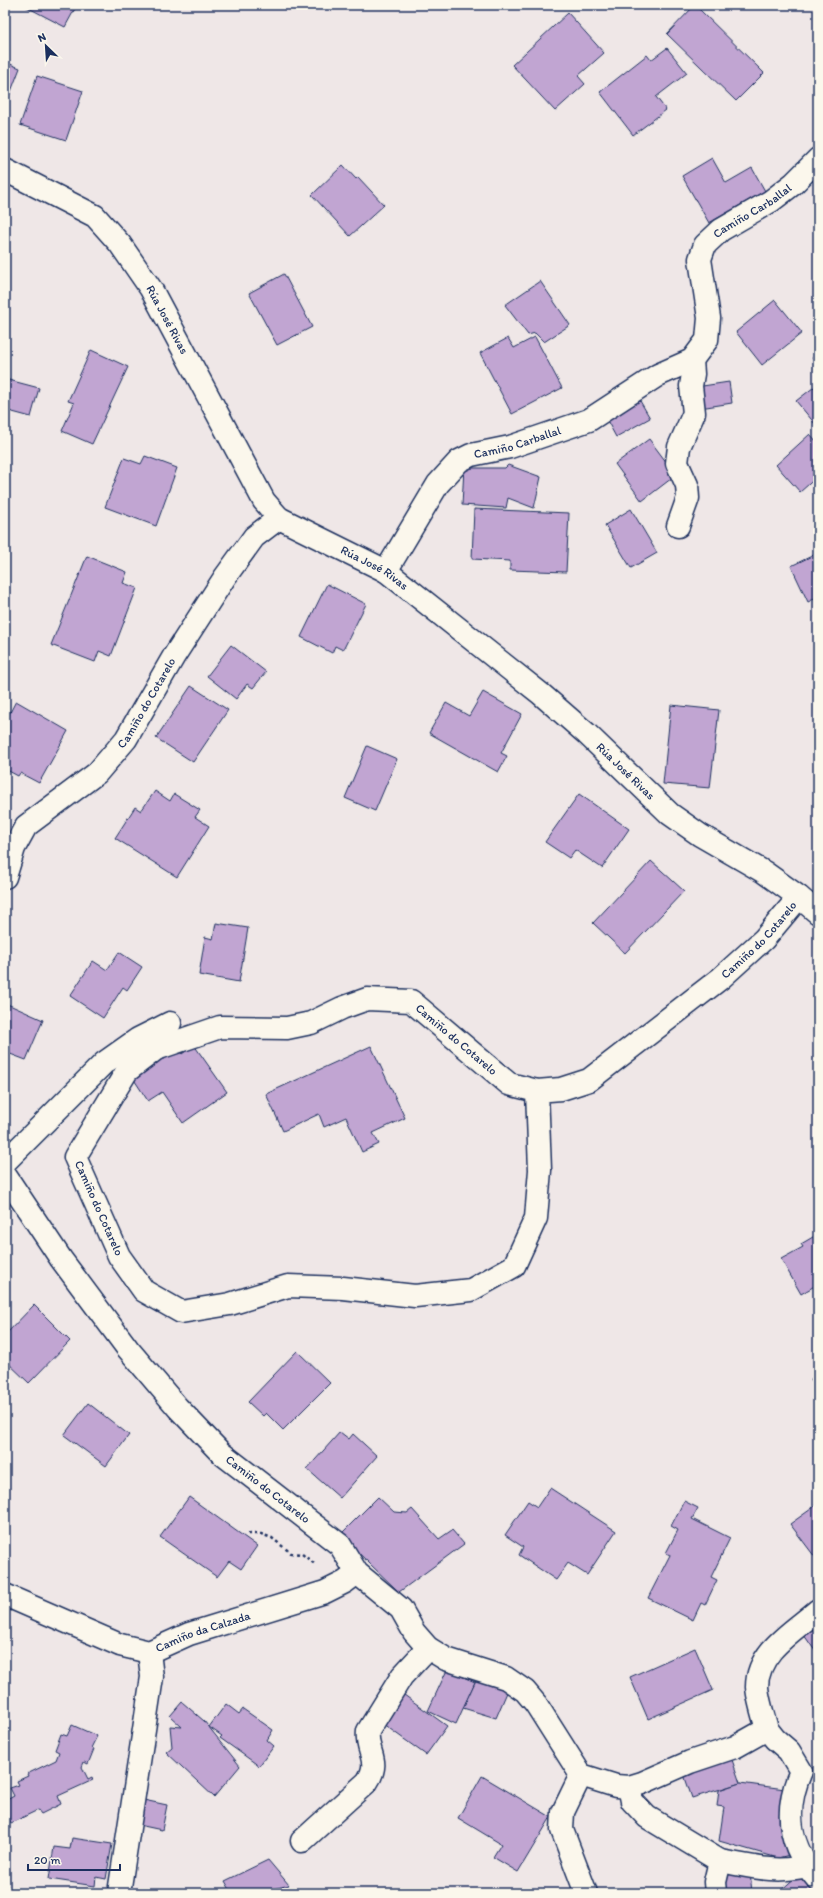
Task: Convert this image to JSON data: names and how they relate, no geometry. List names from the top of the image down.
{
  "streets": {
    "street": [
      "Camiño Carballal",
      "Rúa José Rivas",
      "Camiño do Cotarelo",
      "Camiño da Calzada"
    ]
  },
  "crossings": [
    ["Camiño Carballal", "Rúa José Rivas"],
    ["Rúa José Rivas", "Camiño do Cotarelo"],
    ["Camiño do Cotarelo", "Camiño da Calzada"]
  ],
  "scale_bar": "20 m",
  "north": "top left"
}
